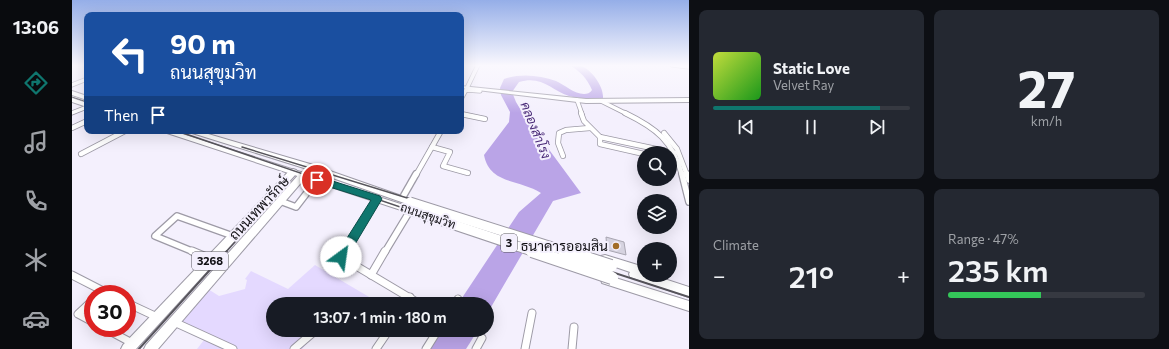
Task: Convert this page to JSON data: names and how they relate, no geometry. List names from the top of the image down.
{
  "streets": {
    "main road": [
      "ถนนเทพารักษ์",
      "ถนนสุขุมวิท",
      "3",
      "3268"
    ]
  },
  "water": ["คลองสำโรง"],
  "places": ["ธนาคารออมสิน"],
  "page": {
    "tabs": "13:06",
    "tile": [
      ["27", "km/h"],
      "Climate",
      ["Range · 47%", "235 km"]
    ],
    "turn": ["90 m", "ถนนสุขุมวิท"],
    "song": ["Static Love", "Velvet Ray"],
    "then": "Then",
    "map_buttons": "+",
    "heat": ["−", "21°", "+"],
    "limit": "30",
    "trip": "13:07 · 1 min · 180 m"
  }
}
